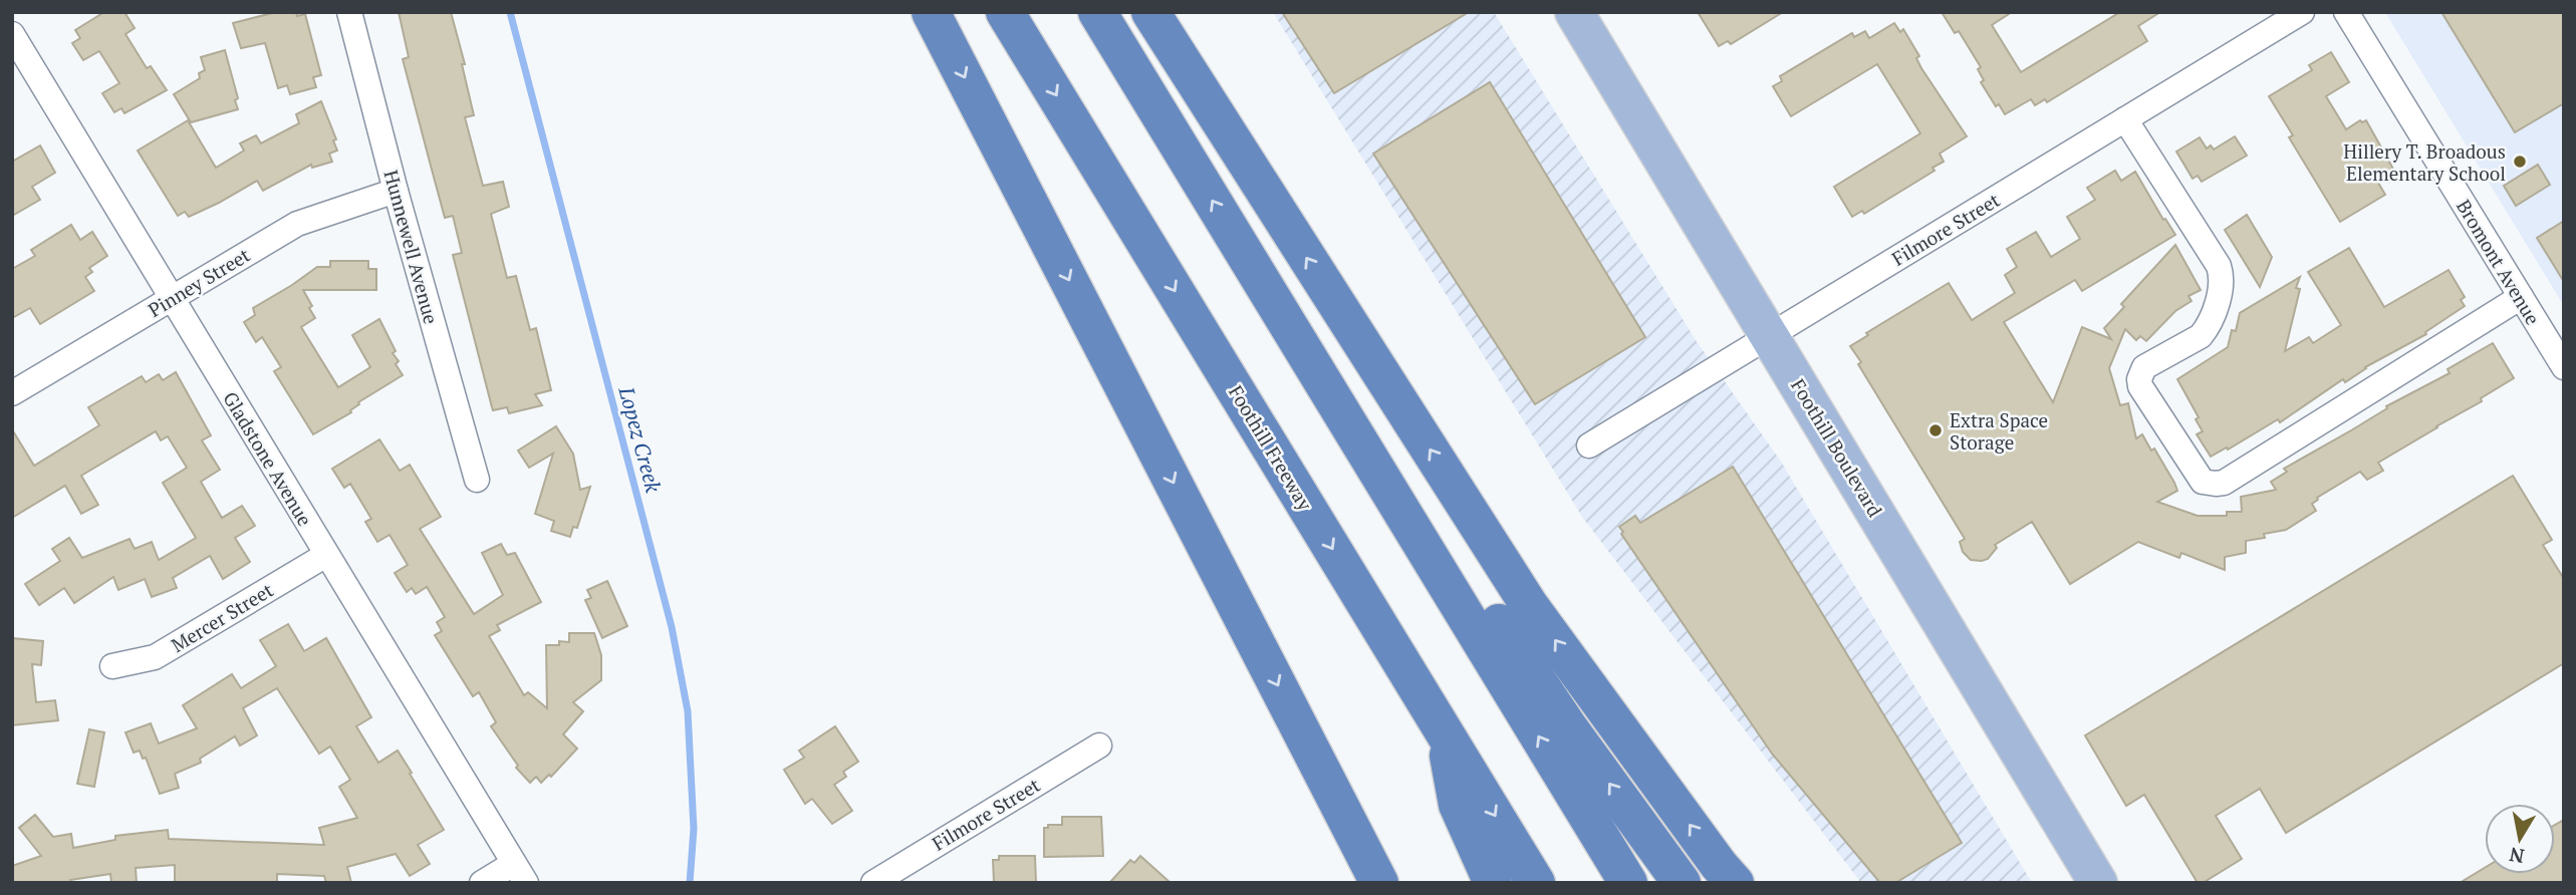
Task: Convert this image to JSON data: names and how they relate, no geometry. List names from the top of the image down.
{
  "streets": {
    "highway": ["Foothill Freeway"],
    "main road": ["Foothill Boulevard"],
    "street": [
      "Filmore Street",
      "Hunnewell Avenue",
      "Bromont Avenue",
      "Pinney Street",
      "Gladstone Avenue",
      "Mercer Street"
    ]
  },
  "crossings": [
    ["Filmore Street", "Foothill Boulevard"],
    ["Hunnewell Avenue", "Pinney Street"],
    ["Pinney Street", "Gladstone Avenue"],
    ["Gladstone Avenue", "Mercer Street"]
  ],
  "water": ["Lopez Creek"],
  "places": ["Hillery T. Broadous Elementary School", "Extra Space Storage"],
  "north": "bottom"
}
